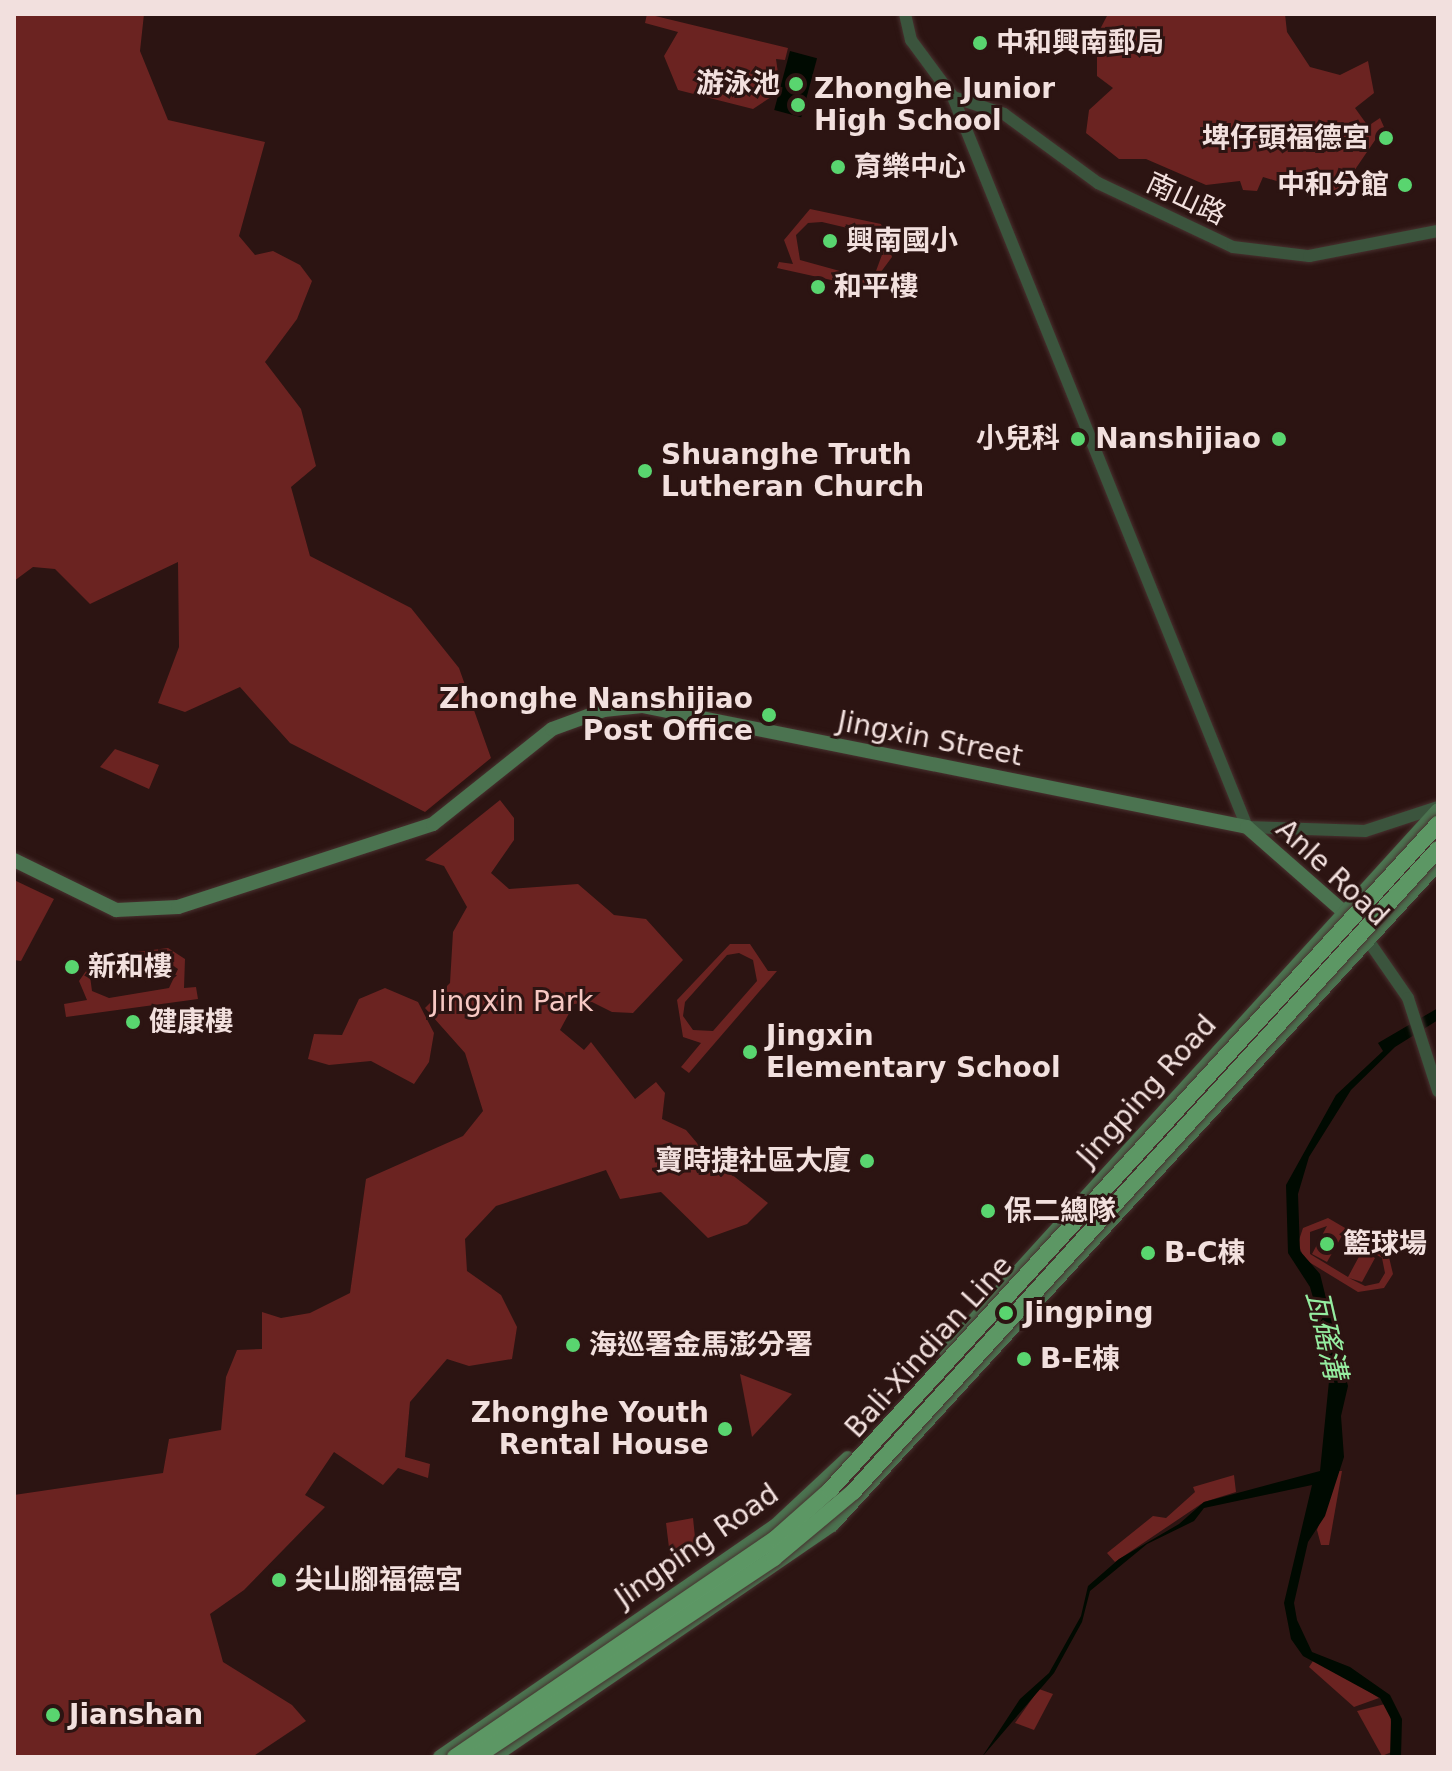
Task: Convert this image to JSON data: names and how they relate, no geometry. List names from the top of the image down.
{
  "streets": {
    "highway": ["Bali-Xindian Line"],
    "main road": ["Jingxin Street", "Anle Road", "Jingping Road"],
    "street": ["南山路"]
  },
  "crossings": [
    ["Jingxin Street", "Anle Road"],
    ["Jingxin Street", "Jingping Road"],
    ["Anle Road", "Jingping Road"]
  ],
  "water": ["瓦磘溝"],
  "parks": ["Jingxin Park"],
  "places": [
    "中和興南郵局",
    "游泳池",
    "Zhonghe Junior High School",
    "埤仔頭福德宮",
    "育樂中心",
    "中和分館",
    "興南國小",
    "和平樓",
    "小兒科",
    "Nanshijiao",
    "Shuanghe Truth Lutheran Church",
    "Zhonghe Nanshijiao Post Office",
    "新和樓",
    "健康樓",
    "Jingxin Elementary School",
    "寶時捷社區大廈",
    "保二總隊",
    "籃球場",
    "B-C棟",
    "Jingping",
    "海巡署金馬澎分署",
    "B-E棟",
    "Zhonghe Youth Rental House",
    "尖山腳福德宮",
    "Jianshan"
  ]
}
